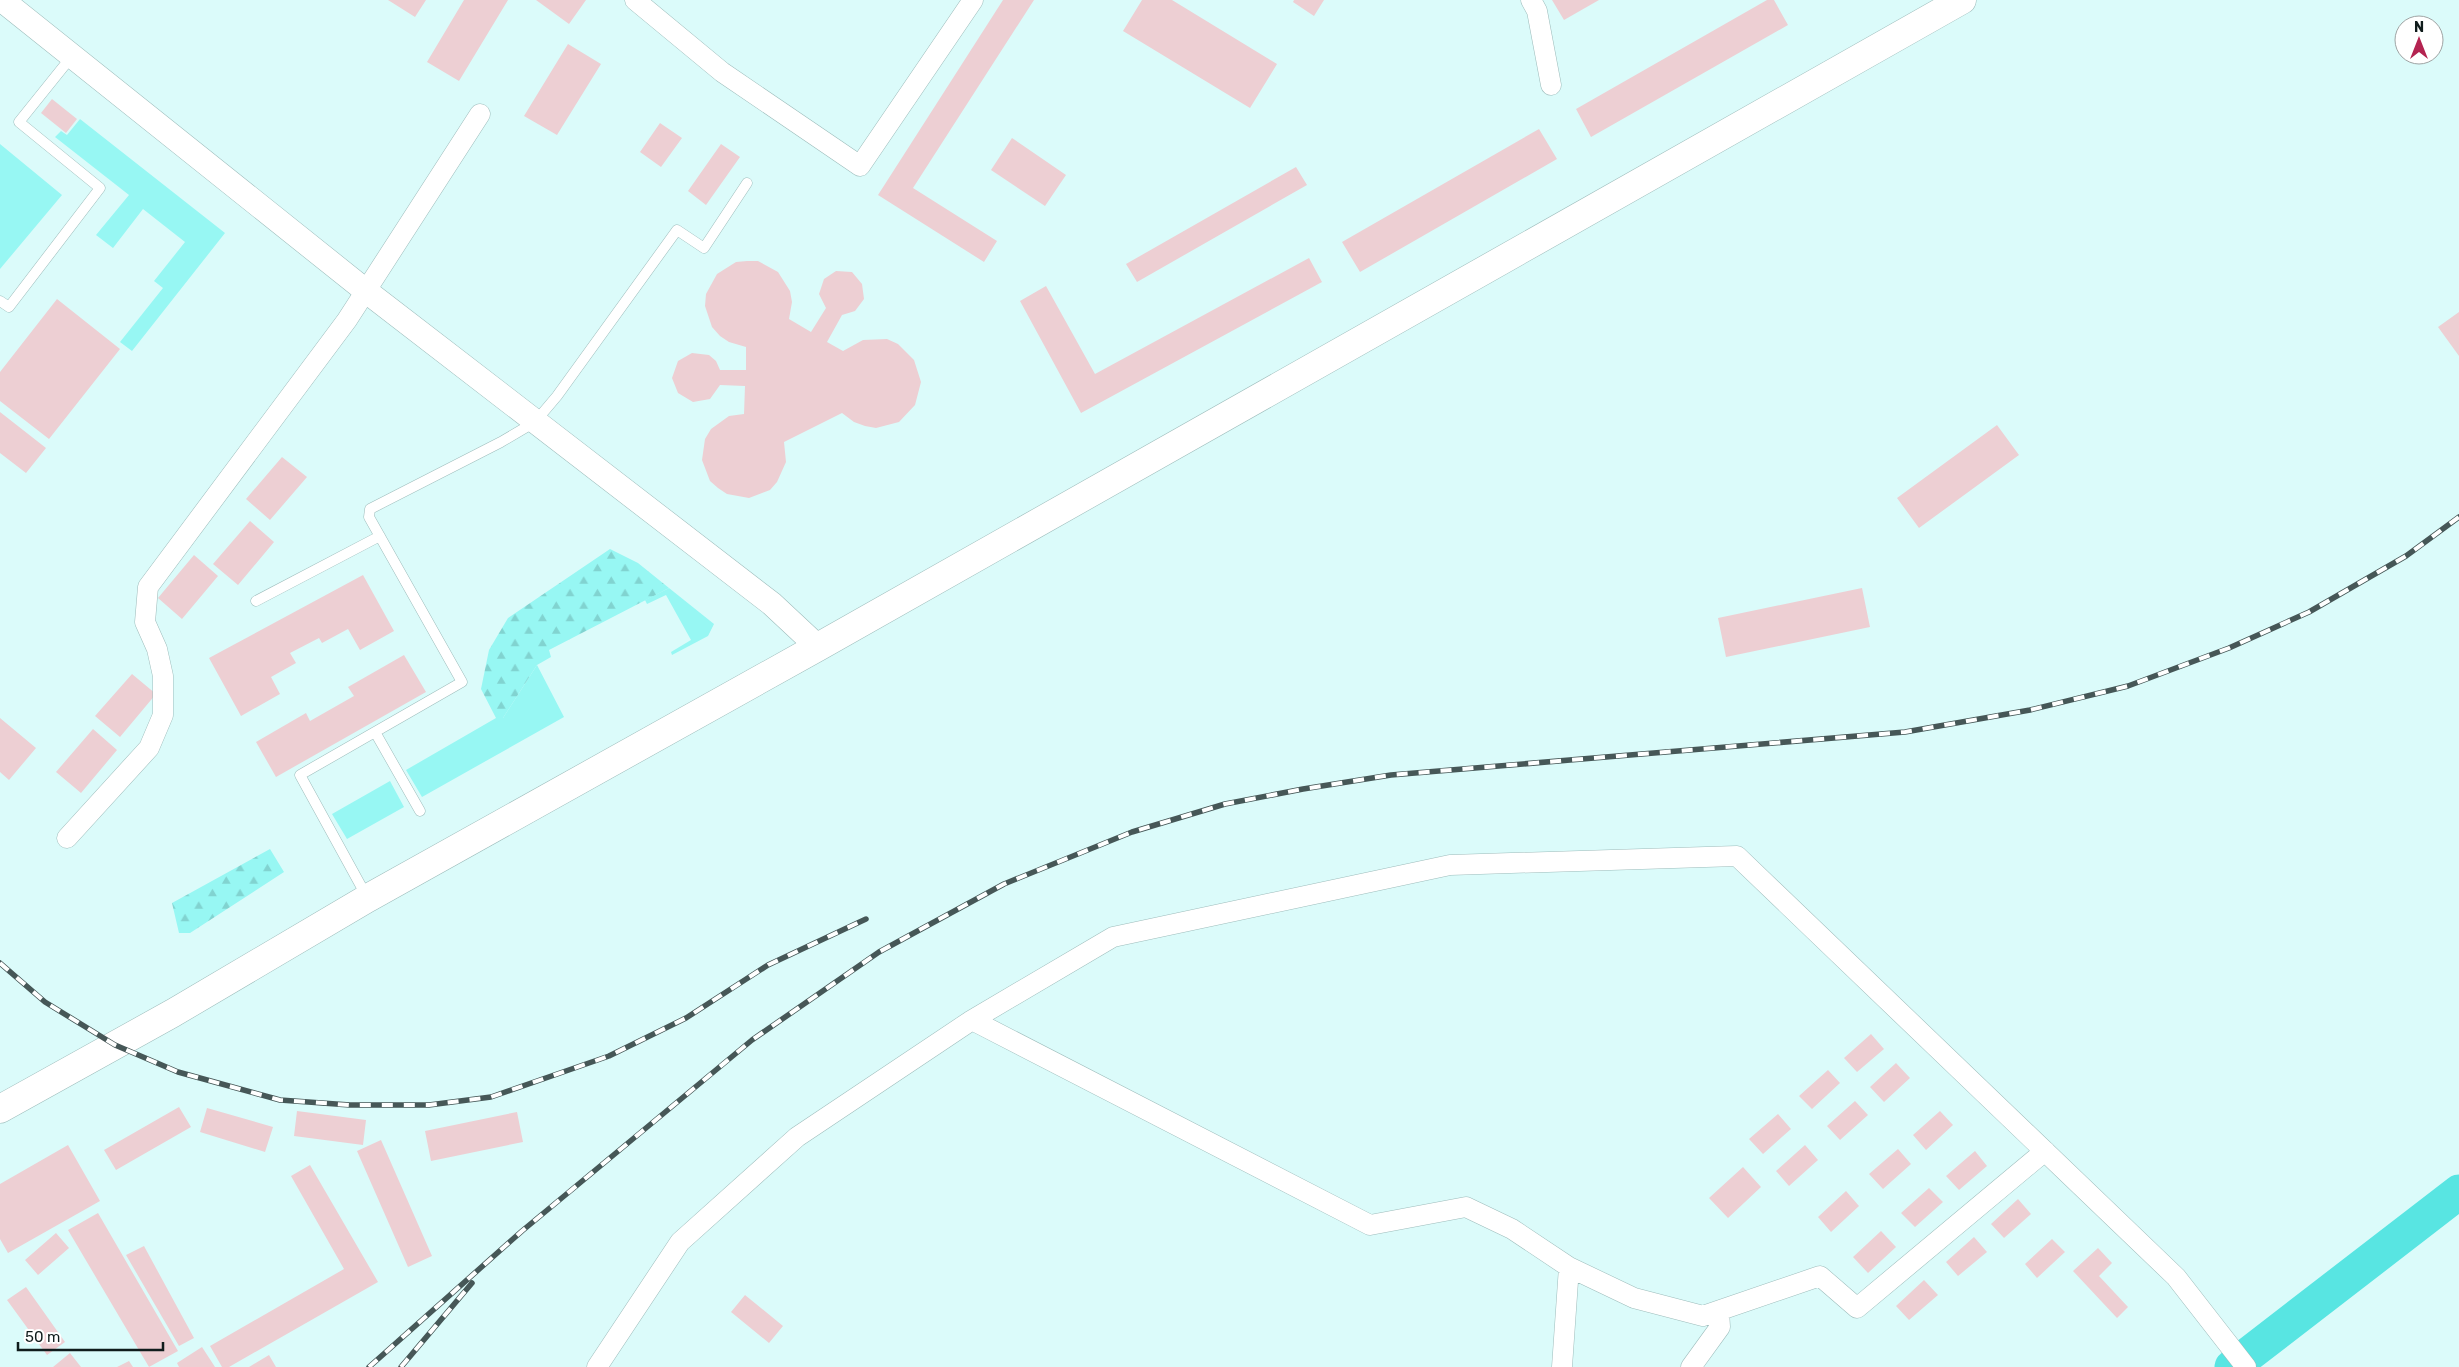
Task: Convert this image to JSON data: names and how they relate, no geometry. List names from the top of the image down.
{
  "scale_bar": "50 m",
  "north": "top"
}
